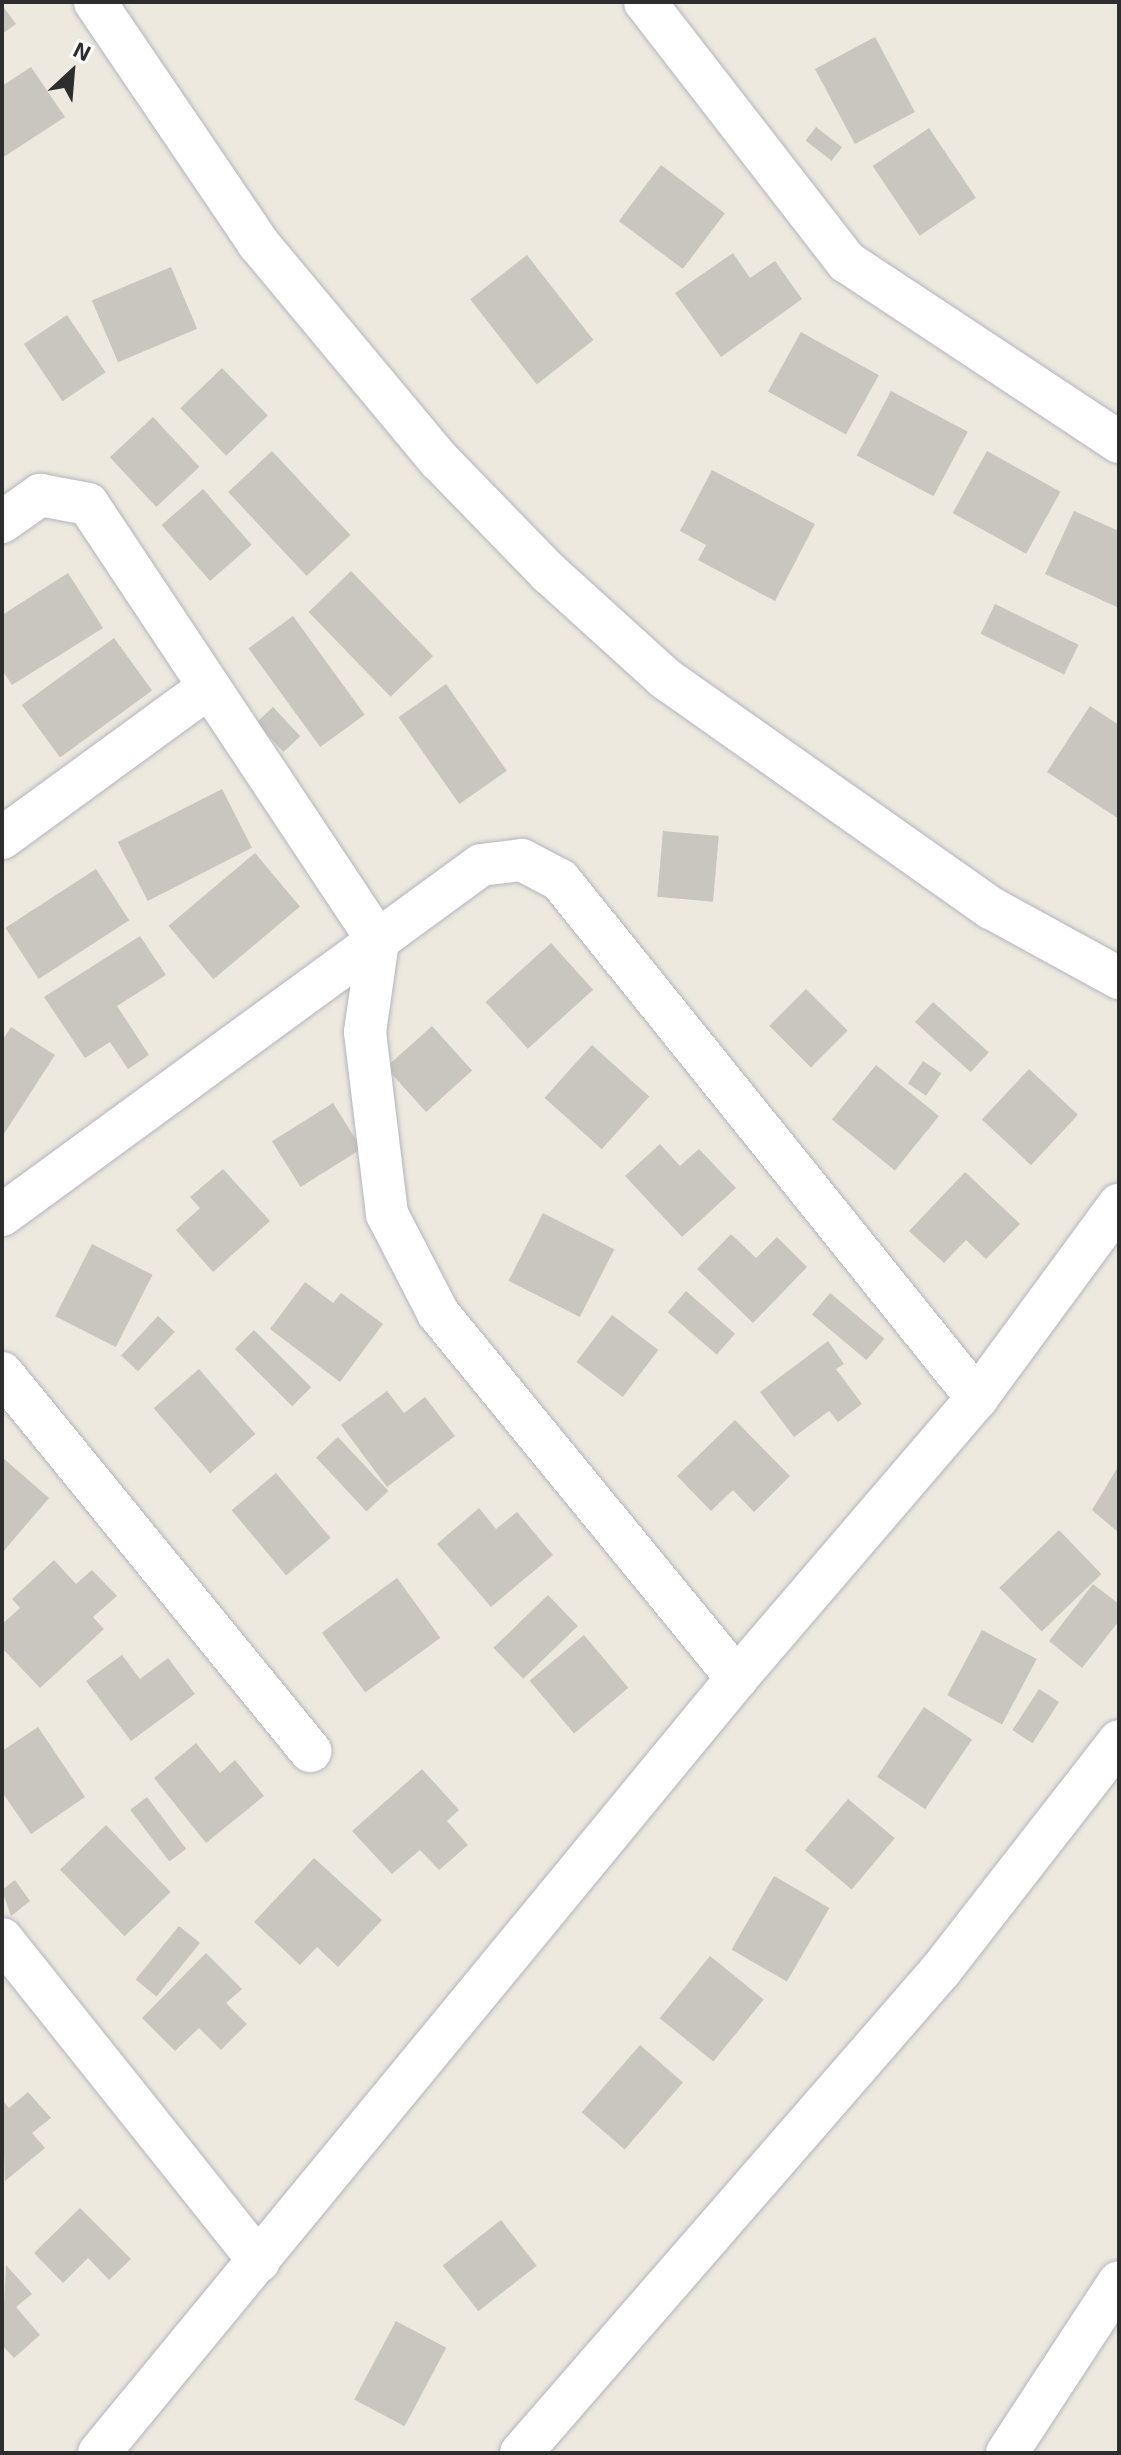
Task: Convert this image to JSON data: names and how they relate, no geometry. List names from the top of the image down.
{
  "north": "top right"
}
